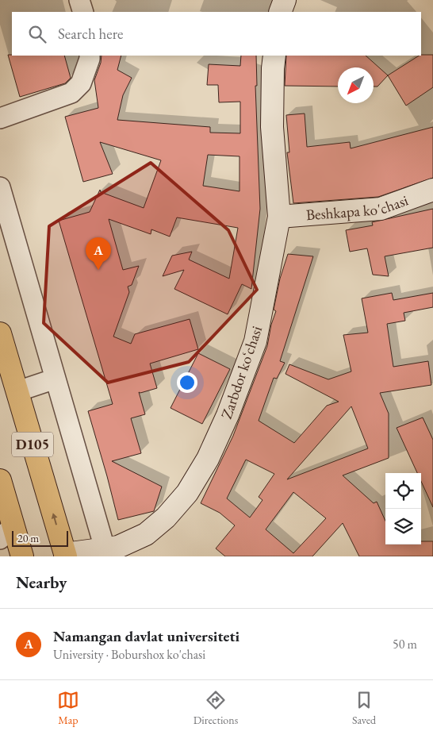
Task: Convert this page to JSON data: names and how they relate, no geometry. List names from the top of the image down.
{
  "streets": {
    "main road": ["D105"],
    "street": ["Beshkapa ko'chasi", "Zarbdor koʻchasi"]
  },
  "crossings": [
    ["Beshkapa ko'chasi", "Zarbdor koʻchasi"],
    ["Zarbdor koʻchasi", "D105"]
  ],
  "scale_bar": "20 m",
  "north": "bottom left",
  "page": {
    "search": "Search here",
    "pins": "A",
    "scale": "20 m",
    "heading": "Nearby",
    "list": [
      {
        "mark": "A",
        "name": "Namangan davlat universiteti",
        "note": "University · Boburshox ko'chasi",
        "value": "50 m"
      }
    ],
    "nav": ["Map", "Directions", "Saved"]
  }
}
